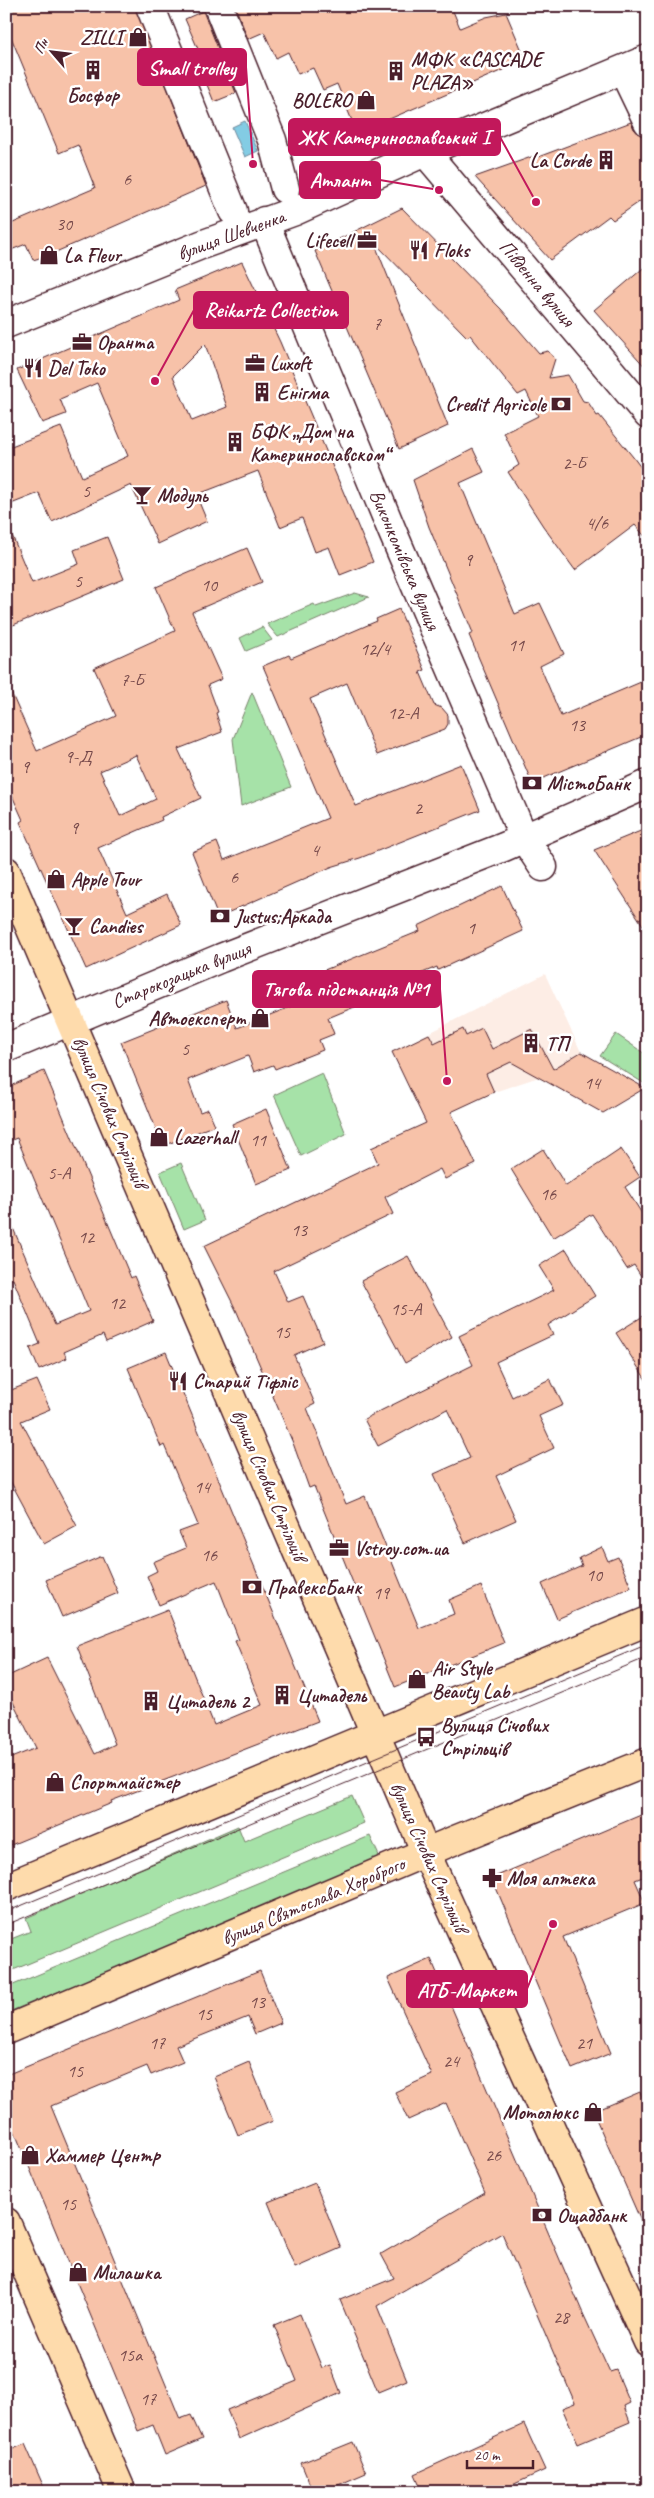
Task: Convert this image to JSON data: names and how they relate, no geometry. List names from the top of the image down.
{
  "streets": {
    "main road": ["вулиця Січових Стрільців", "вулиця Святослава Хороброго"],
    "street": [
      "вулиця Шевченка",
      "Південна вулиця",
      "Виконкомівська вулиця",
      "Старокозацька вулиця"
    ]
  },
  "crossings": [
    ["вулиця Шевченка", "Південна вулиця"],
    ["вулиця Шевченка", "Виконкомівська вулиця"],
    ["Виконкомівська вулиця", "Старокозацька вулиця"],
    ["Старокозацька вулиця", "вулиця Січових Стрільців"],
    ["вулиця Січових Стрільців", "вулиця Святослава Хороброго"]
  ],
  "places": {
    "shop": [
      "ZILLI",
      "BOLERO",
      "La Fleur",
      "Apple Tour",
      "Автоексперт",
      "Lazerhall",
      "Air Style Beauty Lab",
      "Спортмайстер",
      "Мотолюкс",
      "Хаммер Центр",
      "Милашка"
    ],
    "building": [
      "Босфор",
      "МФК «CASCADE PLAZA»",
      "La Corde",
      "Енігма",
      "БФК „Дом на Катеринославском“",
      "ТП",
      "Цитадель",
      "Цитадель 2"
    ],
    "other": [
      "Small trolley",
      "Атлант",
      "ЖК Катеринославський I",
      "Reikartz Collection",
      "Тягова підстанція №1",
      "АТБ-Маркет"
    ],
    "office": [
      "Lifecell",
      "Оранта",
      "Luxoft",
      "Vstroy.com.ua"
    ],
    "restaurant": ["Floks", "Del Toko", "Старий Тіфліс"],
    "bank": [
      "Credit Agricole",
      "МістоБанк",
      "Justus;Аркада",
      "ПравексБанк",
      "Ощадбанк"
    ],
    "bar": ["Модуль", "Candies"],
    "bus stop": ["Вулиця Січових Стрільців"],
    "pharmacy": ["Моя аптека"]
  },
  "house_numbers": [
    "6",
    "30",
    "7",
    "2-Б",
    "5",
    "4/6",
    "9",
    "5",
    "10",
    "11",
    "12/4",
    "7-Б",
    "12-А",
    "13",
    "9-Д",
    "9",
    "2",
    "9",
    "4",
    "6",
    "1",
    "5",
    "14",
    "11",
    "5-А",
    "16",
    "13",
    "12",
    "12",
    "15-А",
    "15",
    "14",
    "16",
    "10",
    "19",
    "13",
    "15",
    "17",
    "21",
    "24",
    "15",
    "26",
    "15",
    "28",
    "15а",
    "17"
  ],
  "scale_bar": "20 m",
  "north": "top left"
}
